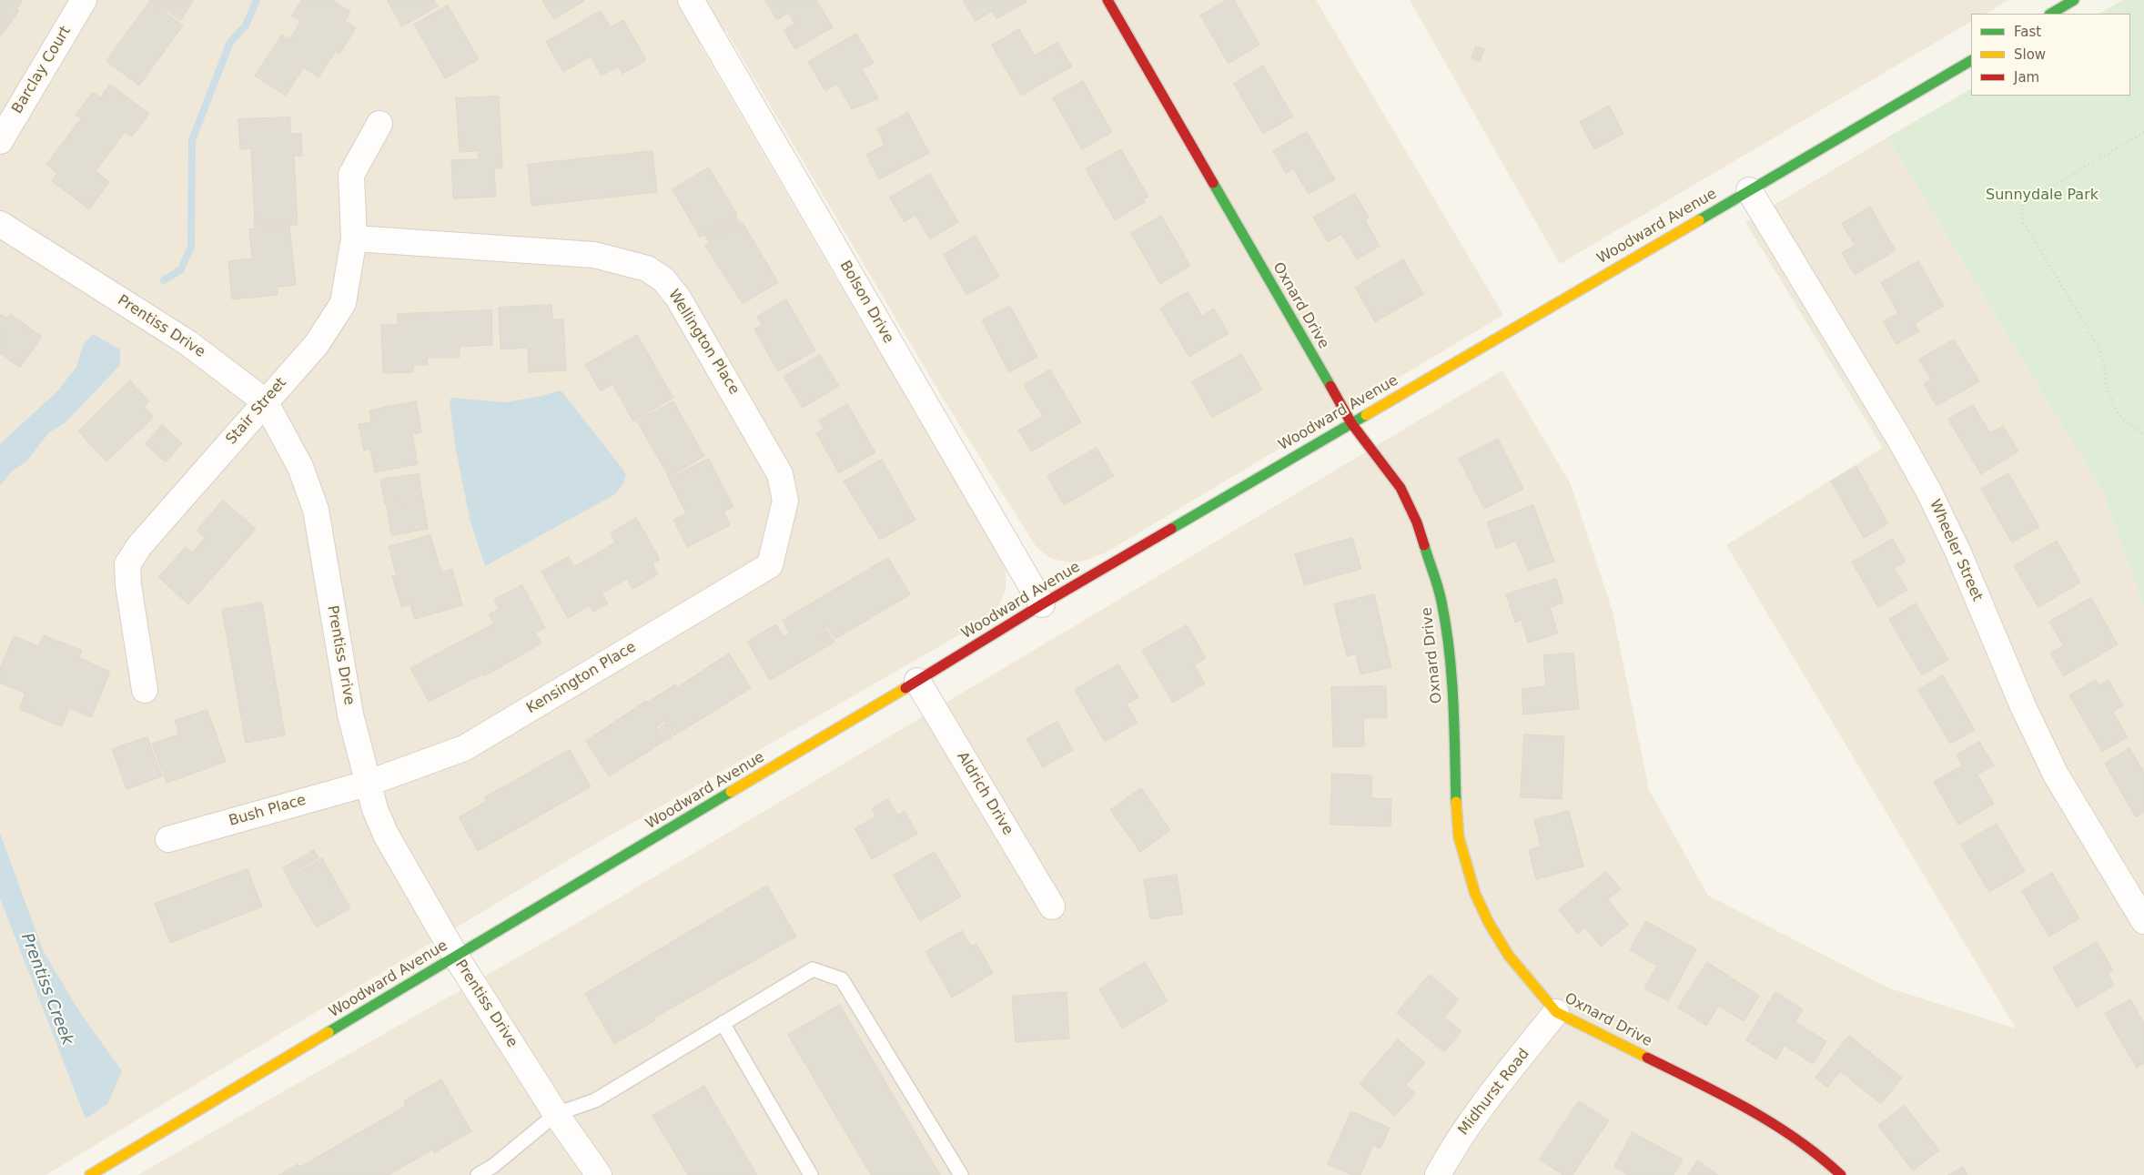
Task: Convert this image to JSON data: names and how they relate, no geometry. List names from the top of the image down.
{
  "streets": {
    "main road": ["Woodward Avenue", "Oxnard Drive"],
    "street": [
      "Barclay Court",
      "Bolson Drive",
      "Prentiss Drive",
      "Wellington Place",
      "Stair Street",
      "Wheeler Street",
      "Kensington Place",
      "Aldrich Drive",
      "Bush Place",
      "Midhurst Road"
    ]
  },
  "crossings": [
    ["Woodward Avenue", "Bolson Drive"],
    ["Woodward Avenue", "Oxnard Drive"],
    ["Woodward Avenue", "Prentiss Drive"],
    ["Woodward Avenue", "Wheeler Street"],
    ["Woodward Avenue", "Aldrich Drive"],
    ["Oxnard Drive", "Midhurst Road"],
    ["Prentiss Drive", "Stair Street"],
    ["Prentiss Drive", "Kensington Place"],
    ["Prentiss Drive", "Bush Place"],
    ["Wellington Place", "Stair Street"],
    ["Wellington Place", "Kensington Place"],
    ["Kensington Place", "Bush Place"]
  ],
  "water": ["Prentiss Creek"],
  "parks": ["Sunnydale Park"],
  "legend": ["Fast", "Slow", "Jam"]
}
